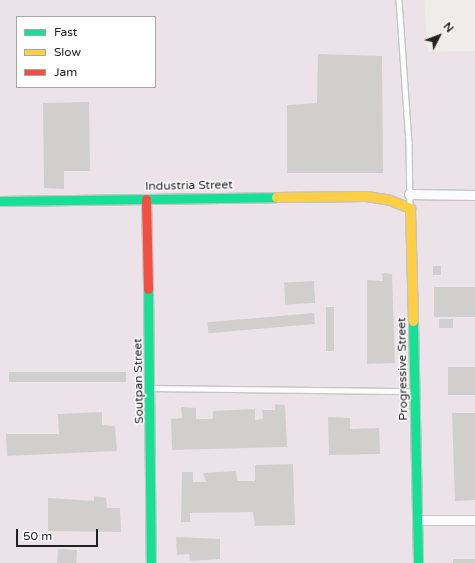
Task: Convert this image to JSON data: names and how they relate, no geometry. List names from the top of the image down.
{
  "streets": {
    "street": ["Industria Street", "Progressive Street", "Soutpan Street"]
  },
  "crossings": [
    ["Industria Street", "Progressive Street"],
    ["Industria Street", "Soutpan Street"]
  ],
  "legend": ["Fast", "Slow", "Jam"],
  "scale_bar": "50 m",
  "north": "top right"
}
